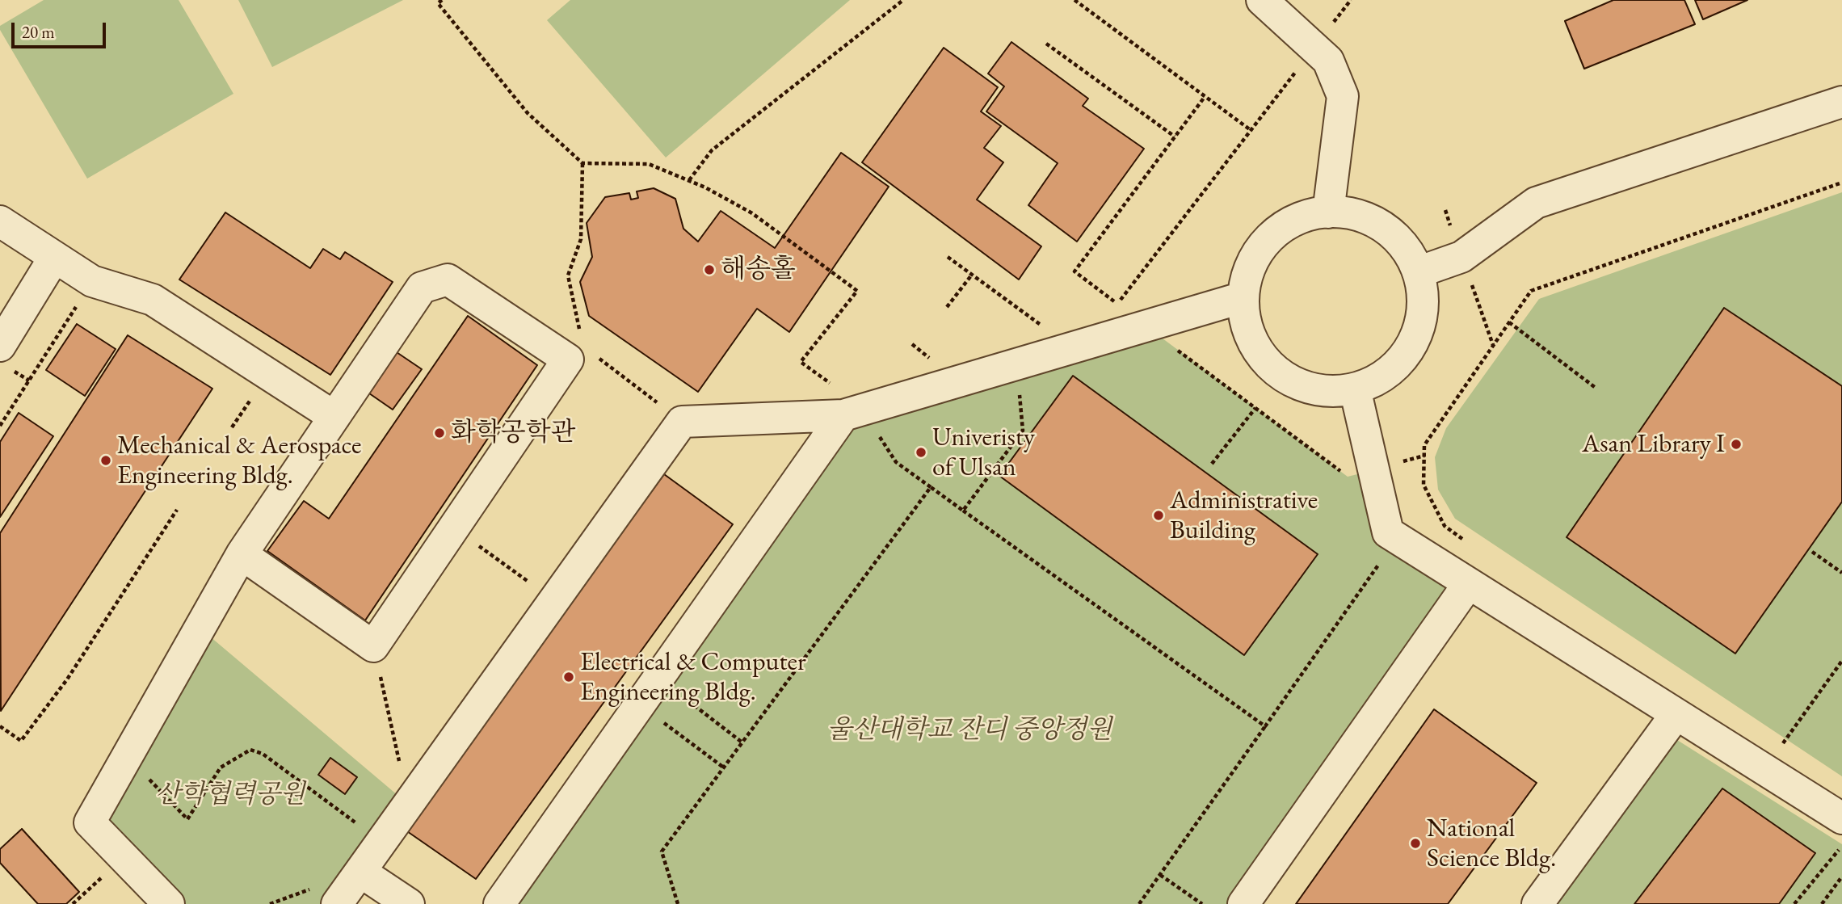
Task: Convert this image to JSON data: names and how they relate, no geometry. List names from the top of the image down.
{
  "parks": ["울산대학교 잔디 중앙정원", "산학협력공원"],
  "places": [
    "해송홀",
    "화학공학관",
    "Asan Library I",
    "Univeristy of Ulsan",
    "Mechanical & Aerospace Engineering Bldg.",
    "Administrative Building",
    "Electrical & Computer Engineering Bldg.",
    "National Science Bldg."
  ],
  "scale_bar": "20 m"
}
